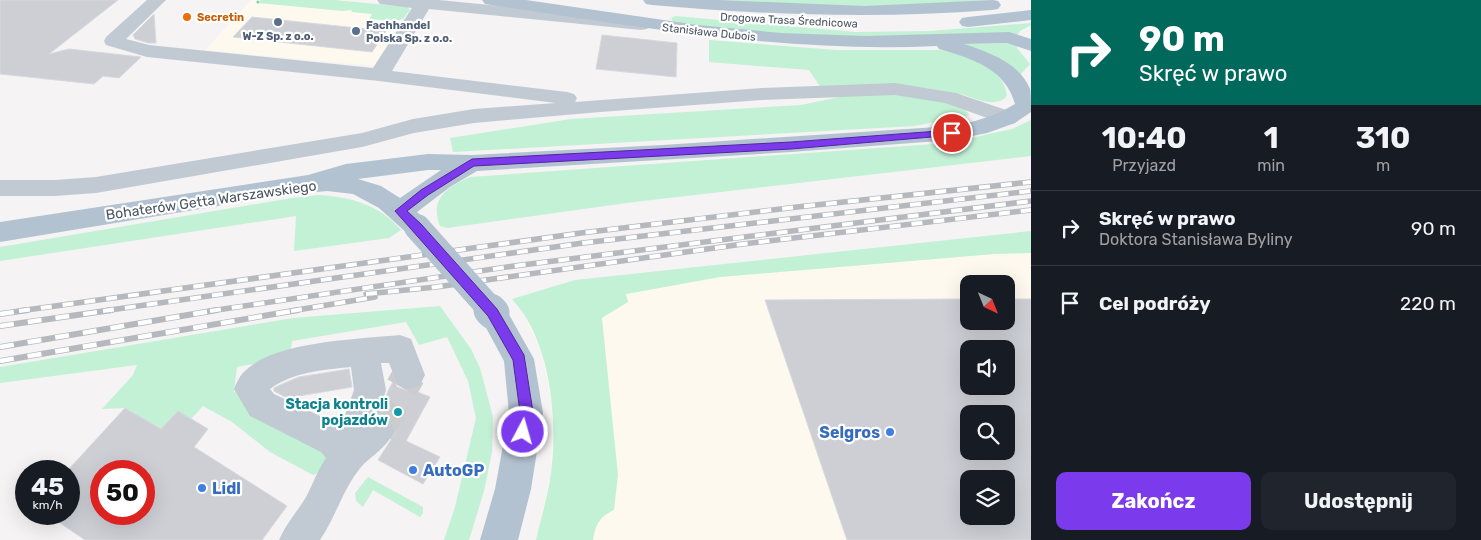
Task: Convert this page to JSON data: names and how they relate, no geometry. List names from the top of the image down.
{
  "streets": {
    "main road": ["Drogowa Trasa Średnicowa", "Stanisława Dubois", "Bohaterów Getta Warszawskiego"]
  },
  "places": [
    "Secretin",
    "W-Z Sp. z o.o.",
    "Fachhandel Polska Sp. z o.o.",
    "Stacja kontroli pojazdów",
    "Selgros",
    "AutoGP",
    "Lidl"
  ],
  "north": "bottom right",
  "page": {
    "turn": ["90 m", "Skręć w prawo"],
    "eta": [
      "10:40",
      "Przyjazd",
      "1",
      "min",
      "310",
      "m"
    ],
    "list": [
      {
        "name": "Skręć w prawo",
        "note": "Doktora Stanisława Byliny",
        "value": "90 m"
      },
      {
        "name": "Cel podróży",
        "value": "220 m"
      }
    ],
    "speed": "45 km/h",
    "limit": "50",
    "buttons": ["Zakończ", "Udostępnij"]
  }
}
